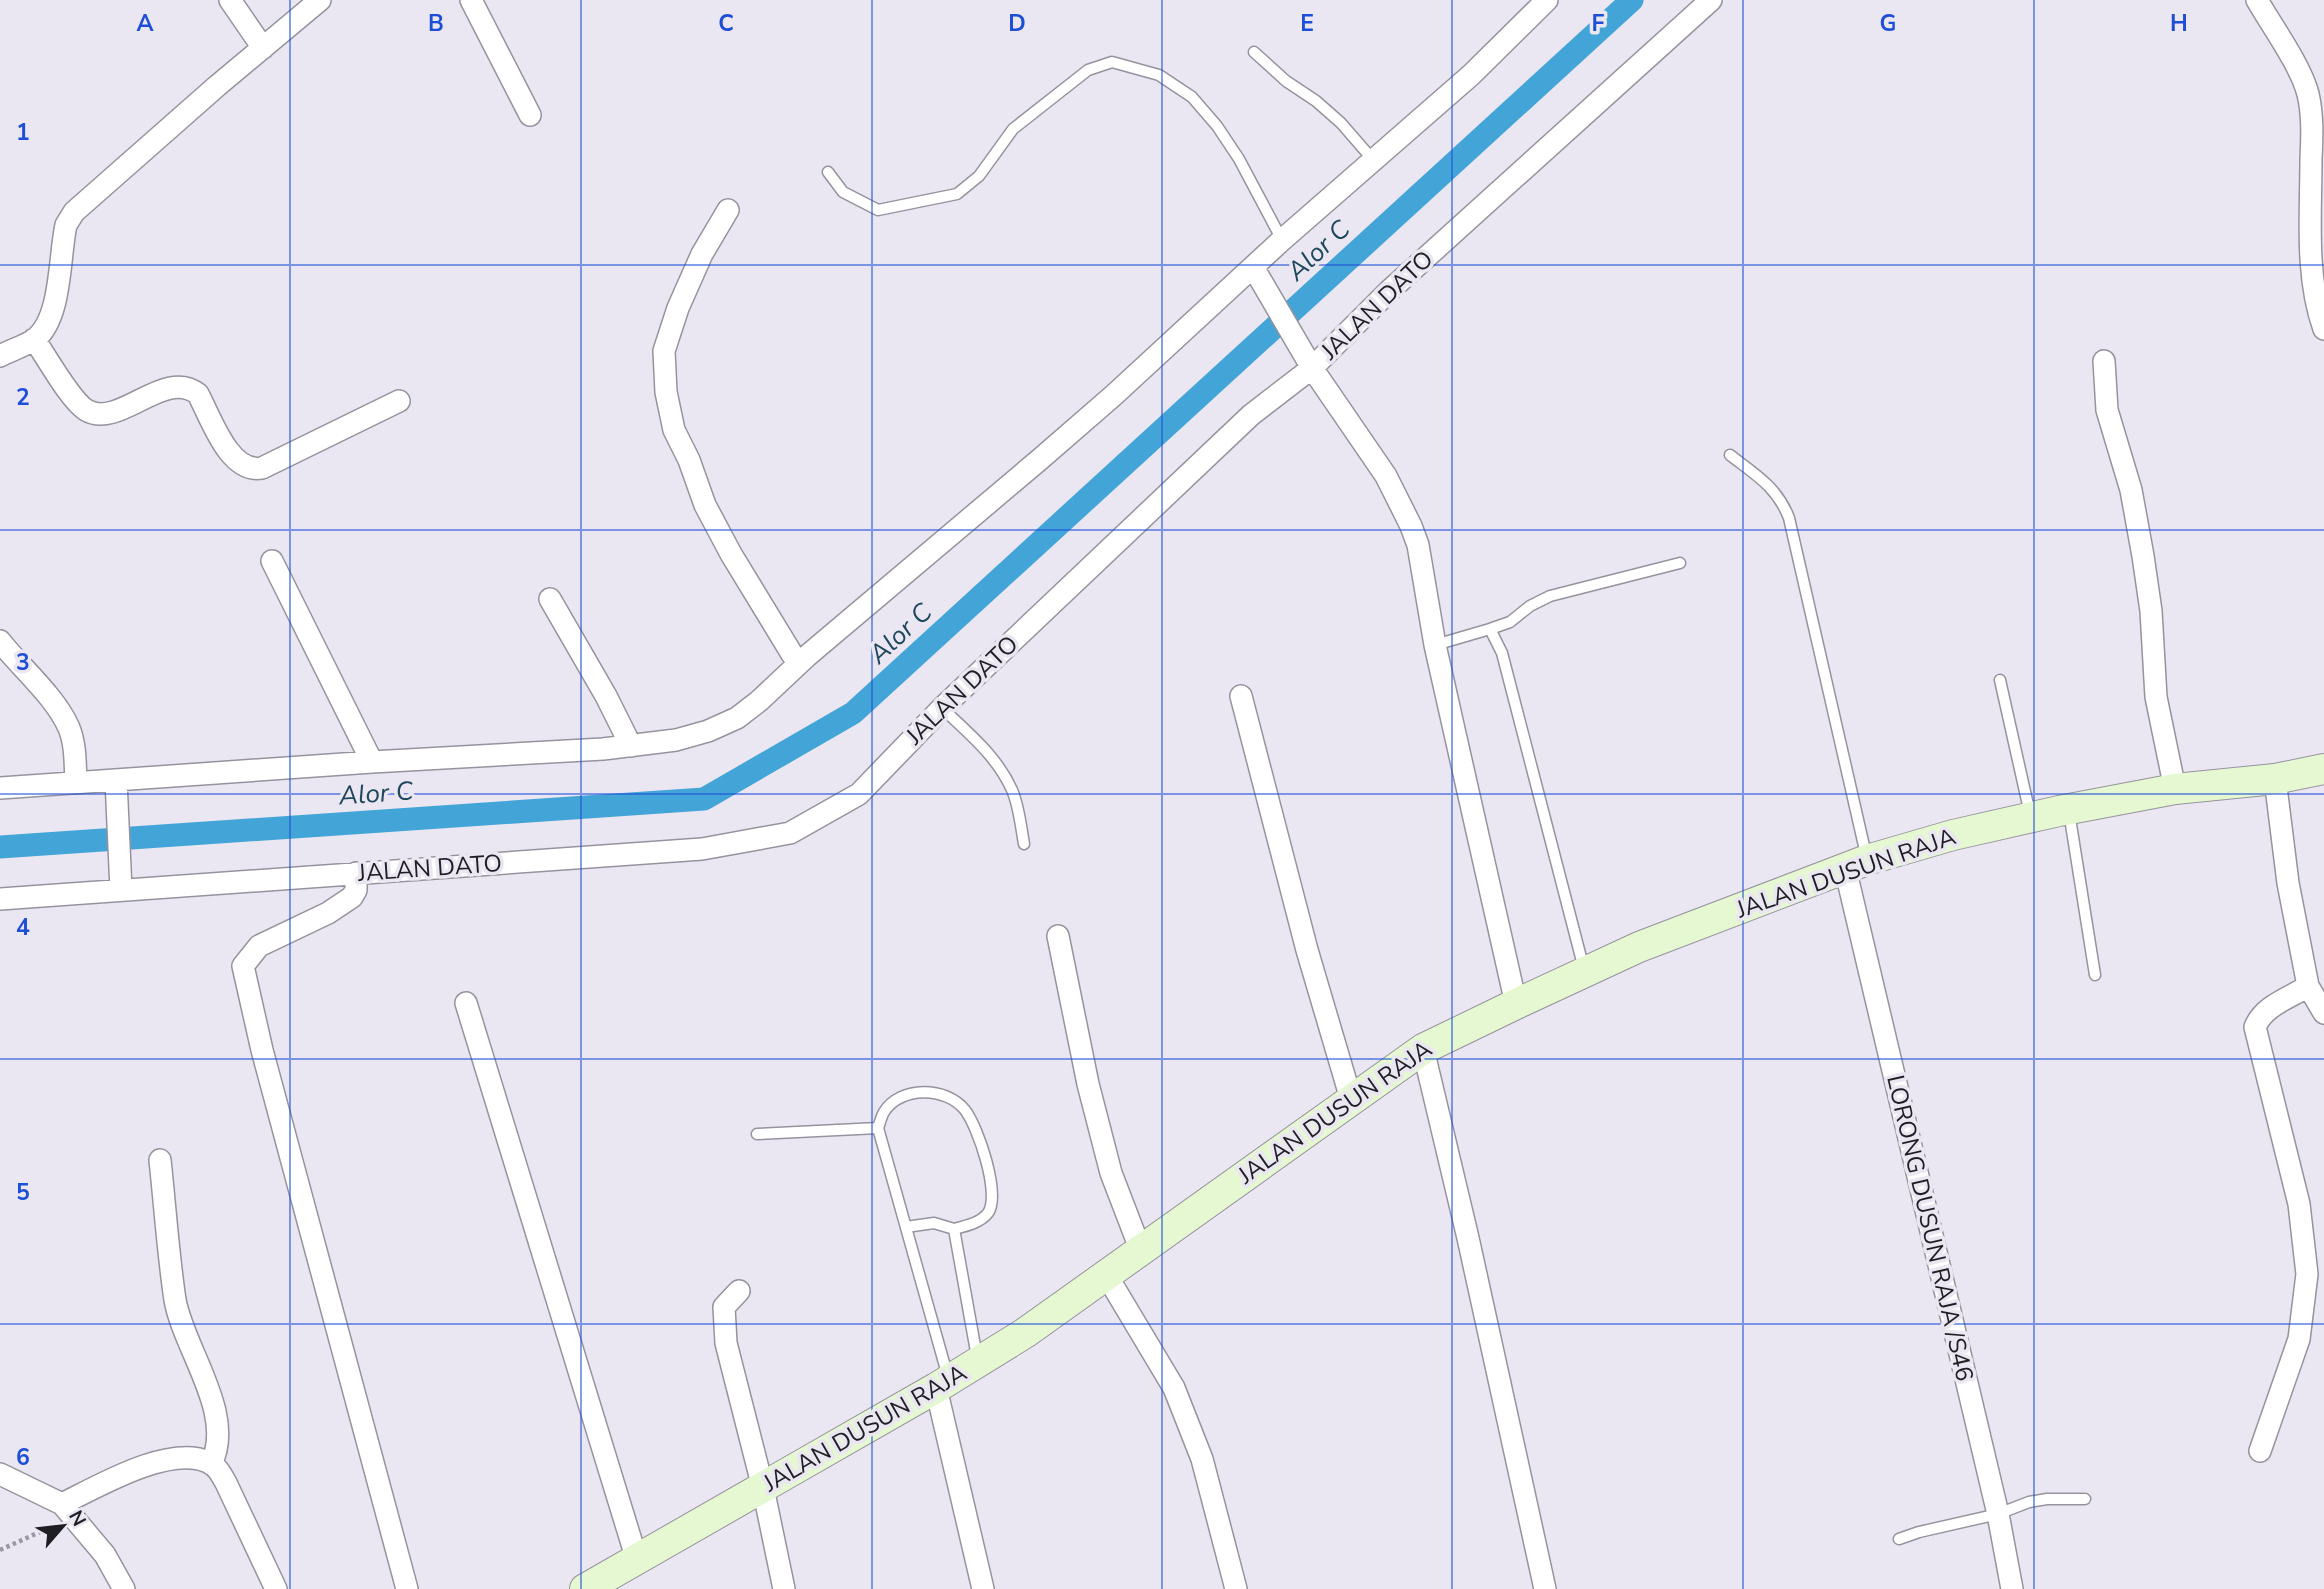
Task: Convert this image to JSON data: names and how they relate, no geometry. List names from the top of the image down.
{
  "streets": {
    "main road": ["JALAN DUSUN RAJA"],
    "street": ["JALAN DATO", "LORONG DUSUN RAJA /S46"]
  },
  "crossings": [
    ["JALAN DUSUN RAJA", "LORONG DUSUN RAJA /S46"]
  ],
  "water": ["Alor C"],
  "north": "top right",
  "grid": {
    "columns": [
      "A",
      "B",
      "C",
      "D",
      "E",
      "F",
      "G",
      "H"
    ],
    "rows": [
      "1",
      "2",
      "3",
      "4",
      "5",
      "6"
    ]
  }
}
